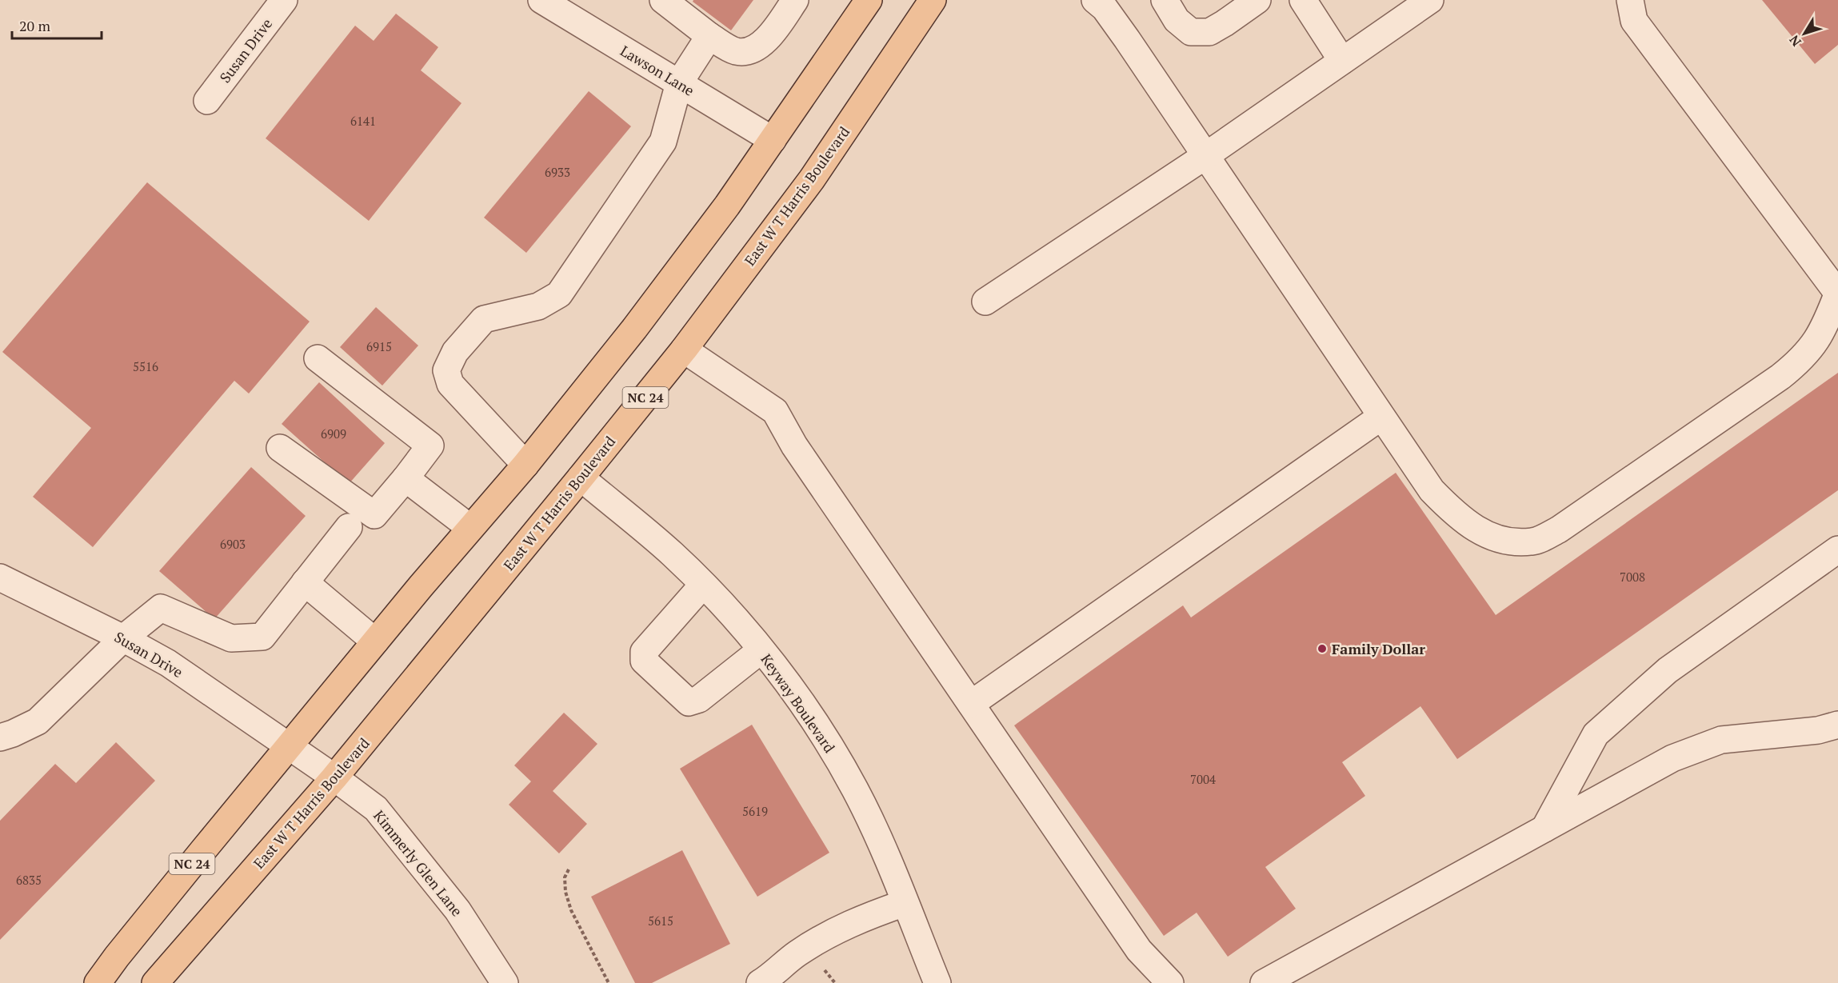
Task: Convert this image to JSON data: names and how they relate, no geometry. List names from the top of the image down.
{
  "streets": {
    "main road": ["East W T Harris Boulevard", "NC 24"],
    "street": [
      "Susan Drive",
      "Lawson Lane",
      "Keyway Boulevard",
      "Kimmerly Glen Lane"
    ]
  },
  "crossings": [
    ["Susan Drive", "NC 24"],
    ["Susan Drive", "Kimmerly Glen Lane"],
    ["Lawson Lane", "NC 24"],
    ["East W T Harris Boulevard", "Keyway Boulevard"],
    ["East W T Harris Boulevard", "Kimmerly Glen Lane"],
    ["NC 24", "Kimmerly Glen Lane"]
  ],
  "places": ["Family Dollar"],
  "house_numbers": [
    "6141",
    "6933",
    "6915",
    "5516",
    "6909",
    "6903",
    "7008",
    "7004",
    "5619",
    "6835",
    "5615"
  ],
  "scale_bar": "20 m",
  "north": "bottom left"
}
